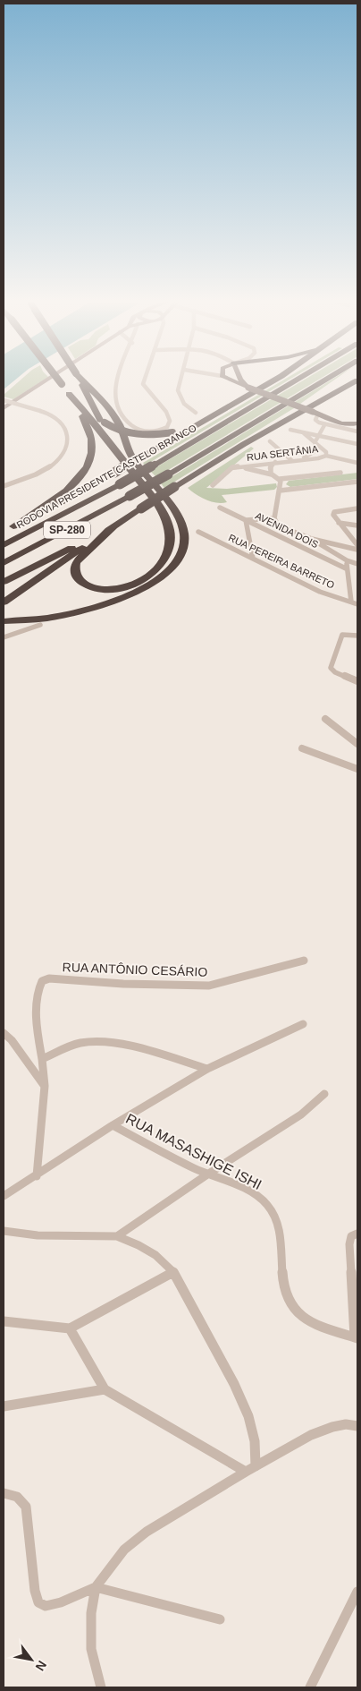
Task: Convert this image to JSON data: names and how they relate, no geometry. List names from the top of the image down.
{
  "streets": {
    "highway": ["RODOVIA PRESIDENTE CASTELO BRANCO", "SP-280"],
    "street": [
      "RUA SERTÂNIA",
      "AVENIDA DOIS",
      "RUA PEREIRA BARRETO",
      "RUA ANTÔNIO CESÁRIO",
      "RUA MASASHIGE ISHI"
    ]
  },
  "north": "bottom right"
}
